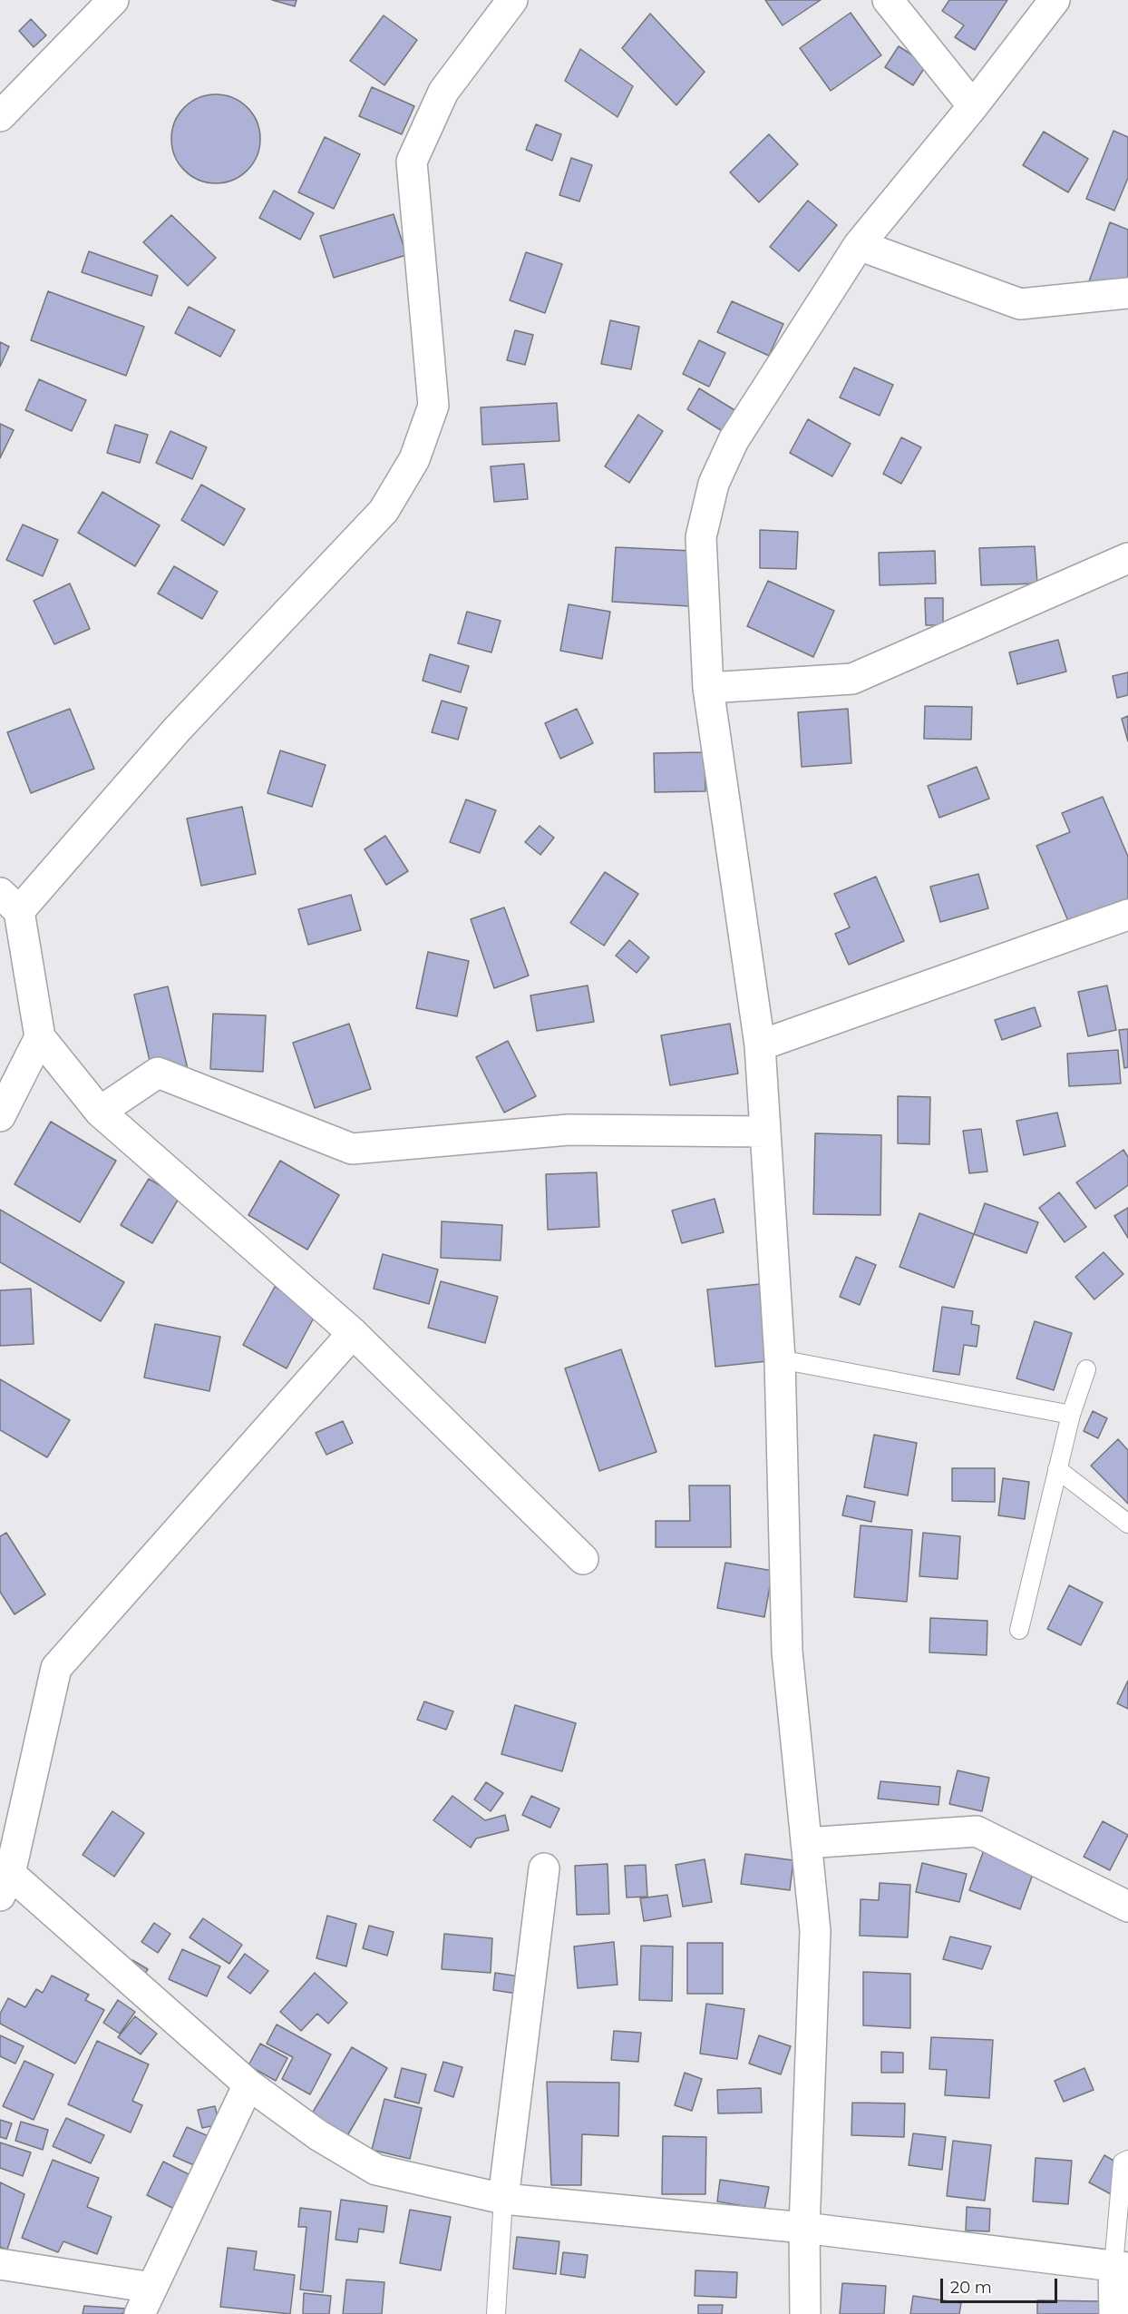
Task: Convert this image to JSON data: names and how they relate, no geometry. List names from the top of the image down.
{
  "scale_bar": "20 m"
}
